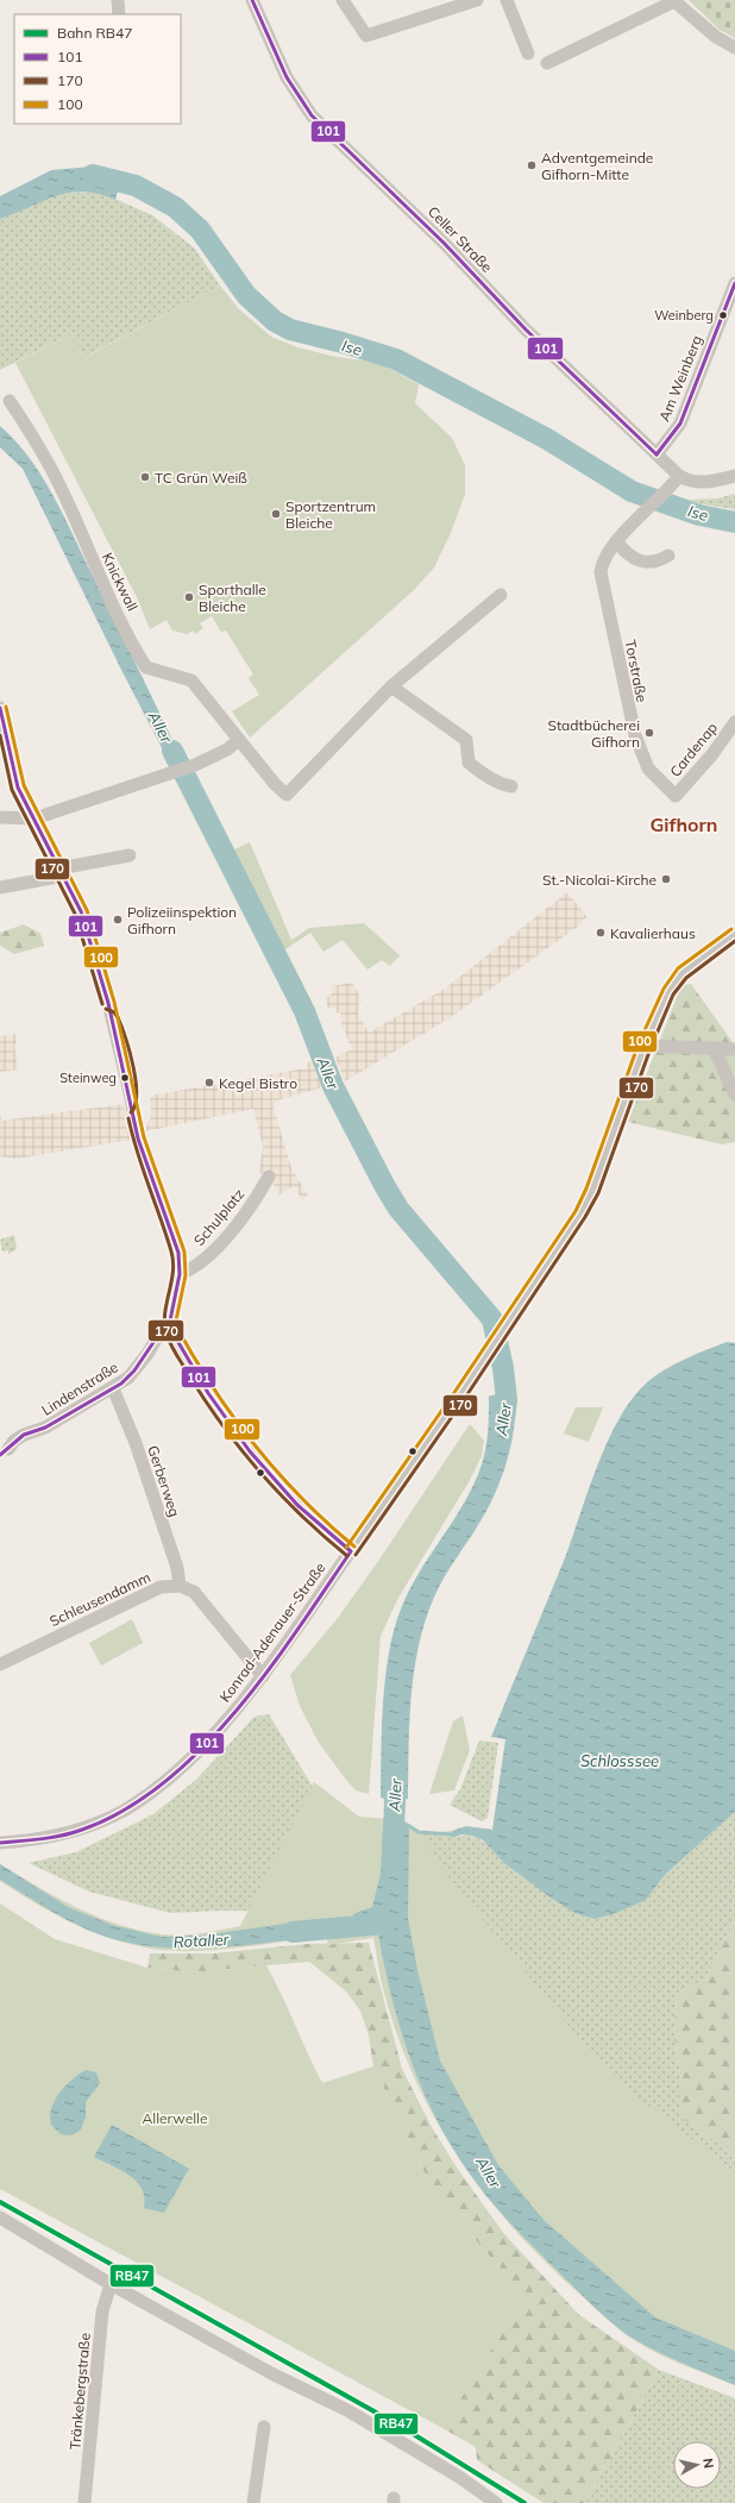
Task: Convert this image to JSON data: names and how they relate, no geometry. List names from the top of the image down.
{
  "streets": {
    "street": [
      "Celler Straße",
      "Am Weinberg",
      "Knickwall",
      "Torstraße",
      "Cardenap",
      "Schulplatz",
      "Lindenstraße",
      "Gerberweg",
      "Schleusendamm",
      "Konrad-Adenauer-Straße",
      "Tränkebergstraße"
    ]
  },
  "crossings": [
    ["Celler Straße", "Am Weinberg"],
    ["Celler Straße", "Torstraße"],
    ["Torstraße", "Cardenap"],
    ["Lindenstraße", "Gerberweg"],
    ["Gerberweg", "Schleusendamm"]
  ],
  "districts": ["Gifhorn"],
  "water": [
    "Ise",
    "Aller",
    "Schlosssee",
    "Rotaller"
  ],
  "parks": ["Allerwelle"],
  "places": [
    "Adventgemeinde Gifhorn-Mitte",
    "Weinberg",
    "TC Grün Weiß",
    "Sportzentrum Bleiche",
    "Sporthalle Bleiche",
    "Stadtbücherei Gifhorn",
    "St.-Nicolai-Kirche",
    "Polizeiinspektion Gifhorn",
    "Kavalierhaus",
    "Steinweg",
    "Kegel Bistro"
  ],
  "lines": [
    "transit line 101",
    "transit line 100",
    "transit line 170",
    "rail line RB47"
  ],
  "legend": [
    "Bahn RB47",
    "101",
    "170",
    "100"
  ],
  "north": "right"
}
